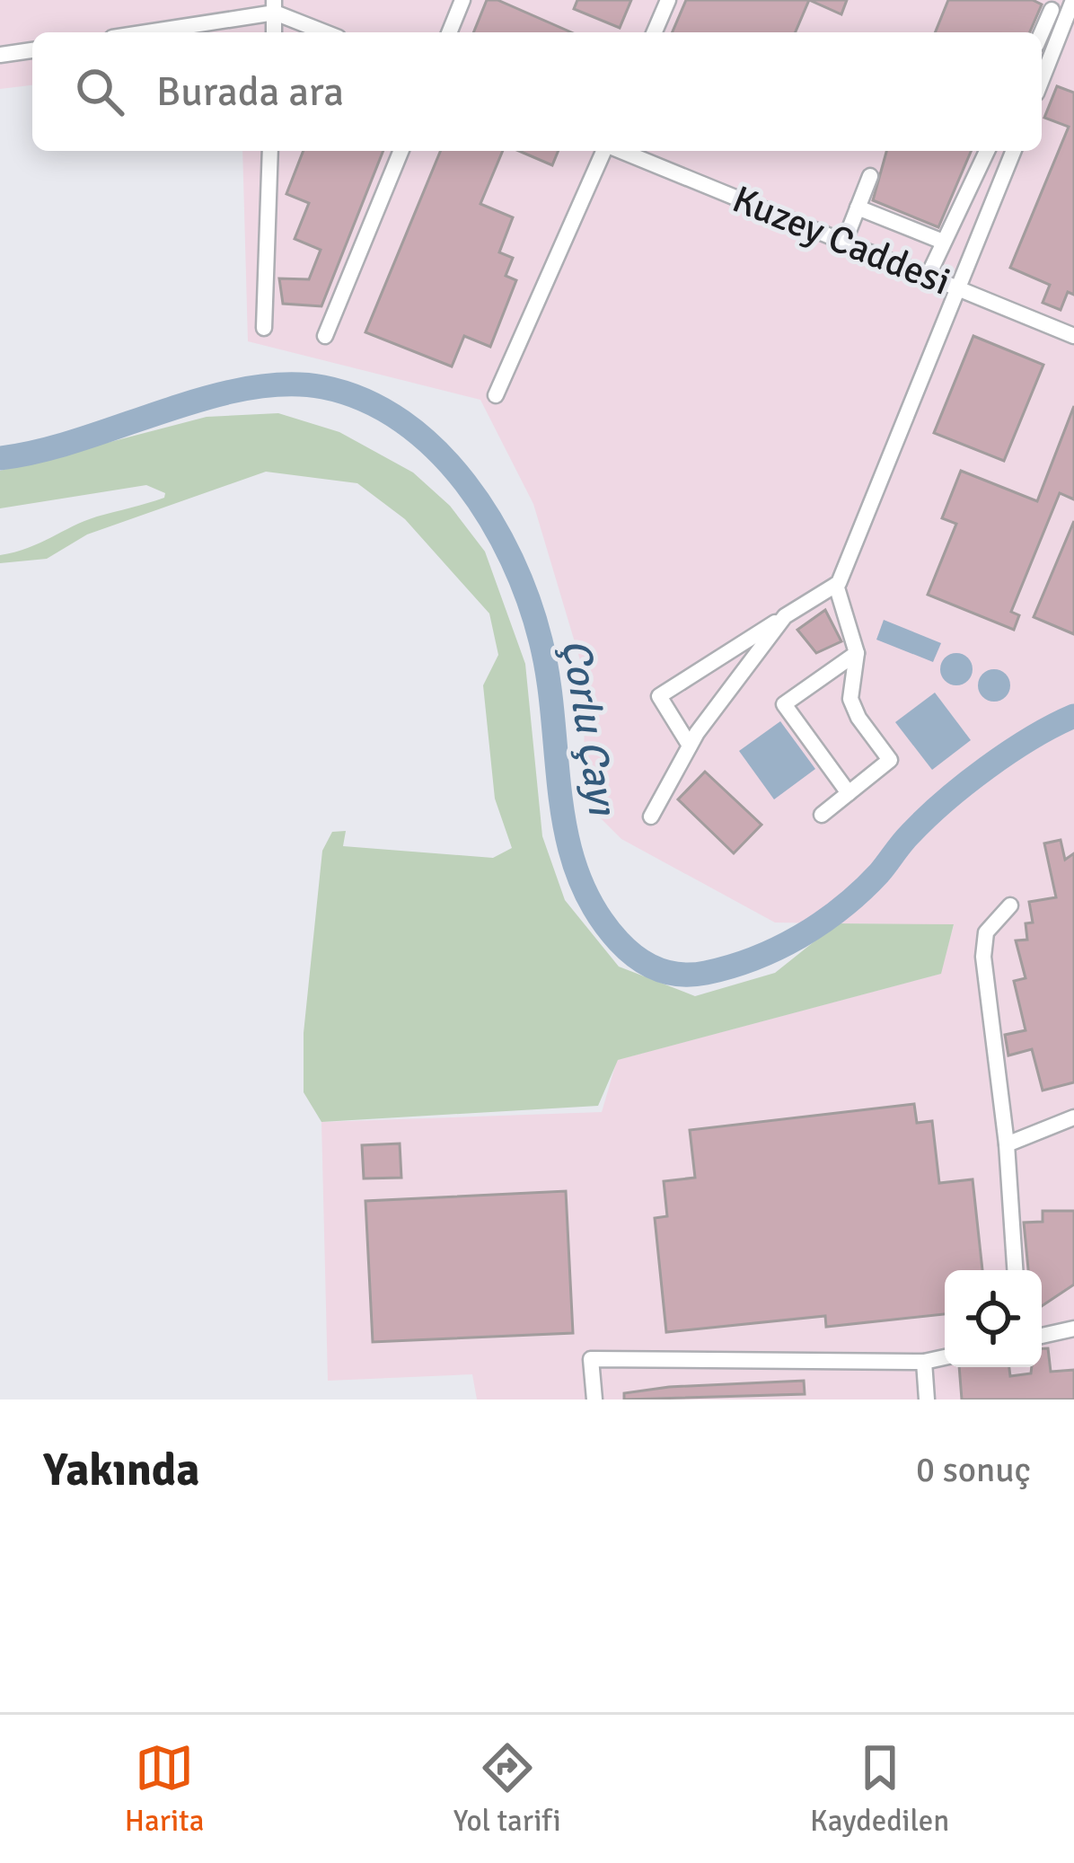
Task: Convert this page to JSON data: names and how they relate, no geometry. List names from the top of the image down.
{
  "streets": {
    "street": ["Kuzey Caddesi"]
  },
  "water": ["Çorlu Çayı"],
  "page": {
    "search": "Burada ara",
    "heading": ["Yakında", "0 sonuç"],
    "nav": ["Harita", "Yol tarifi", "Kaydedilen"]
  }
}
